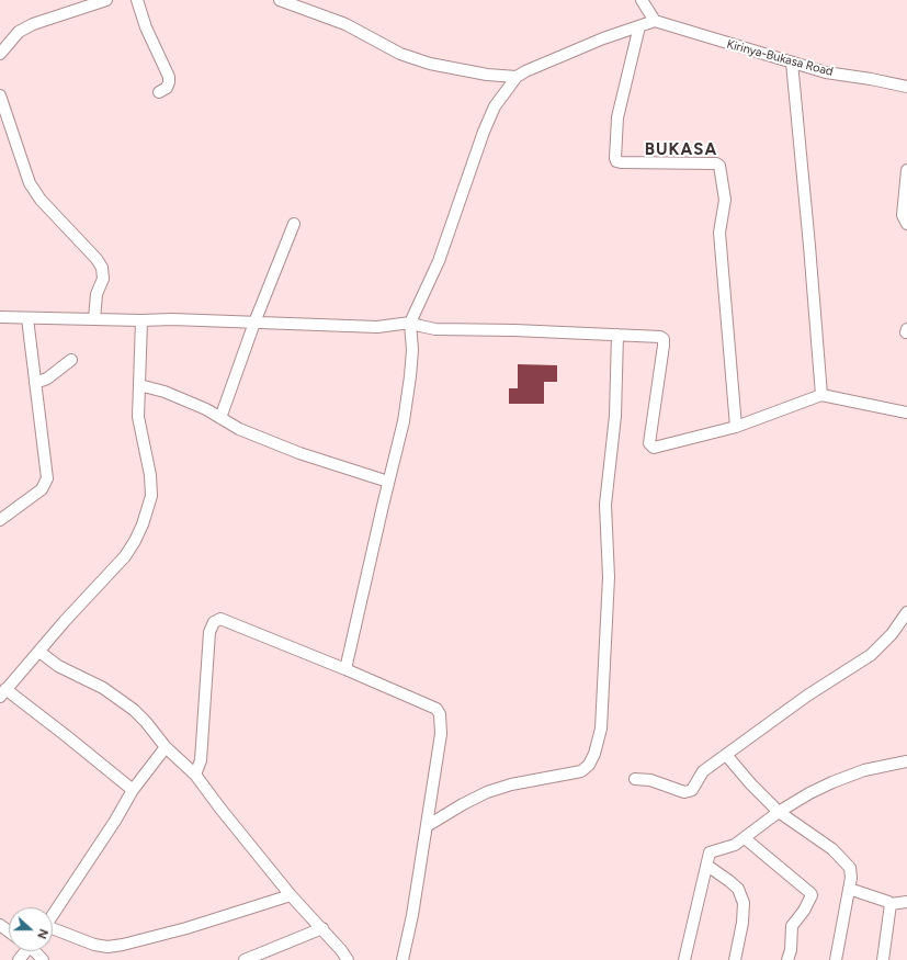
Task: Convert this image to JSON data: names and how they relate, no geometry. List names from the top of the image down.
{
  "streets": {
    "street": ["Kirinya-Bukasa Road"]
  },
  "districts": ["BUKASA"],
  "north": "right"
}
